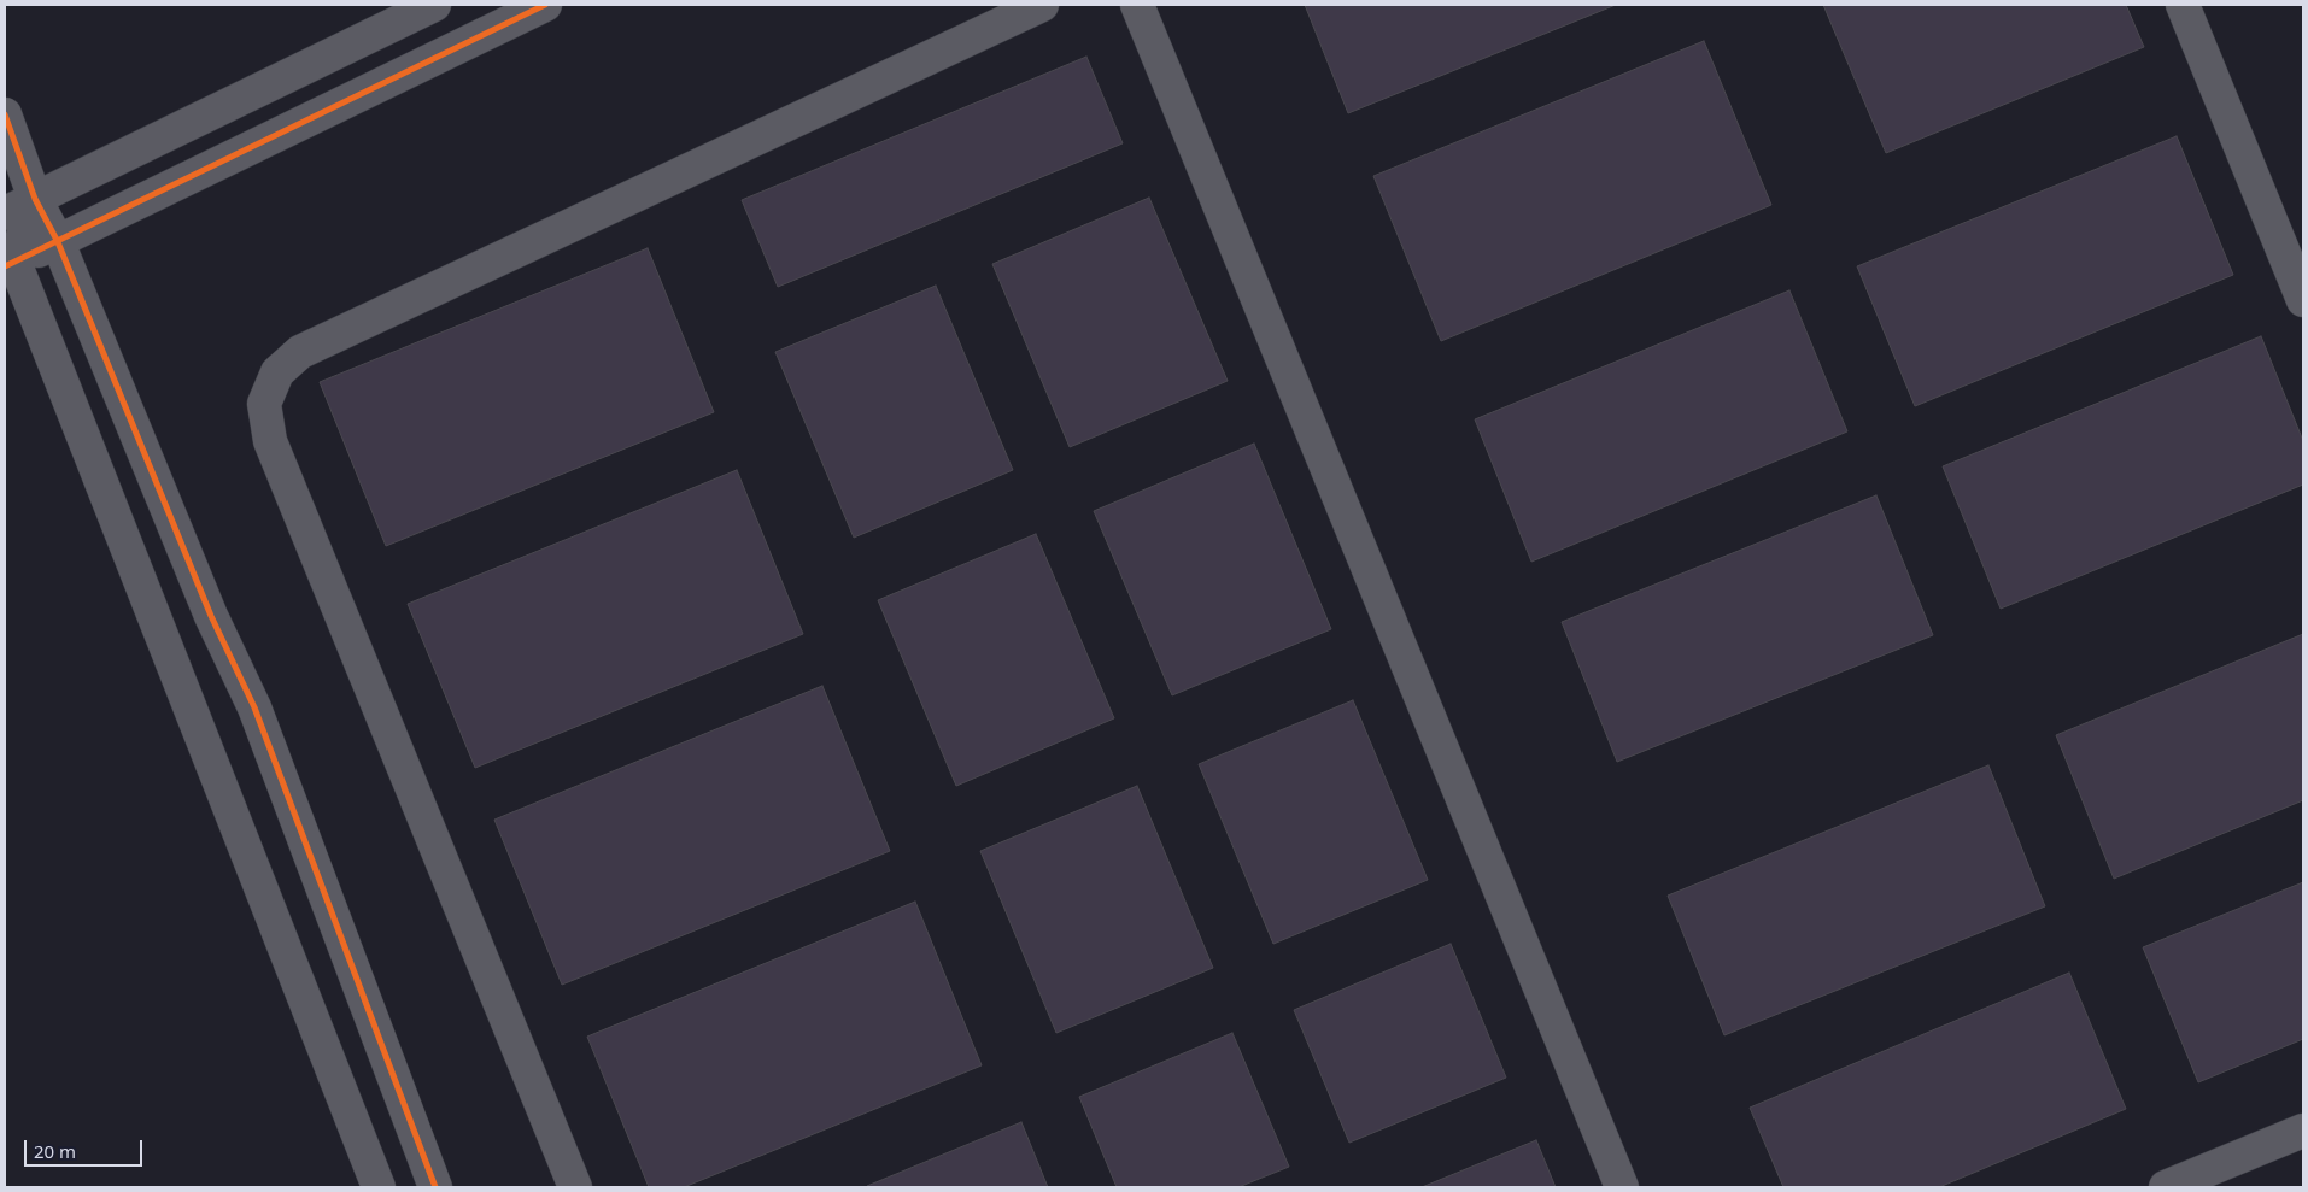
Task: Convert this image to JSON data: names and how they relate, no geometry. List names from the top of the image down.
{
  "scale_bar": "20 m"
}
